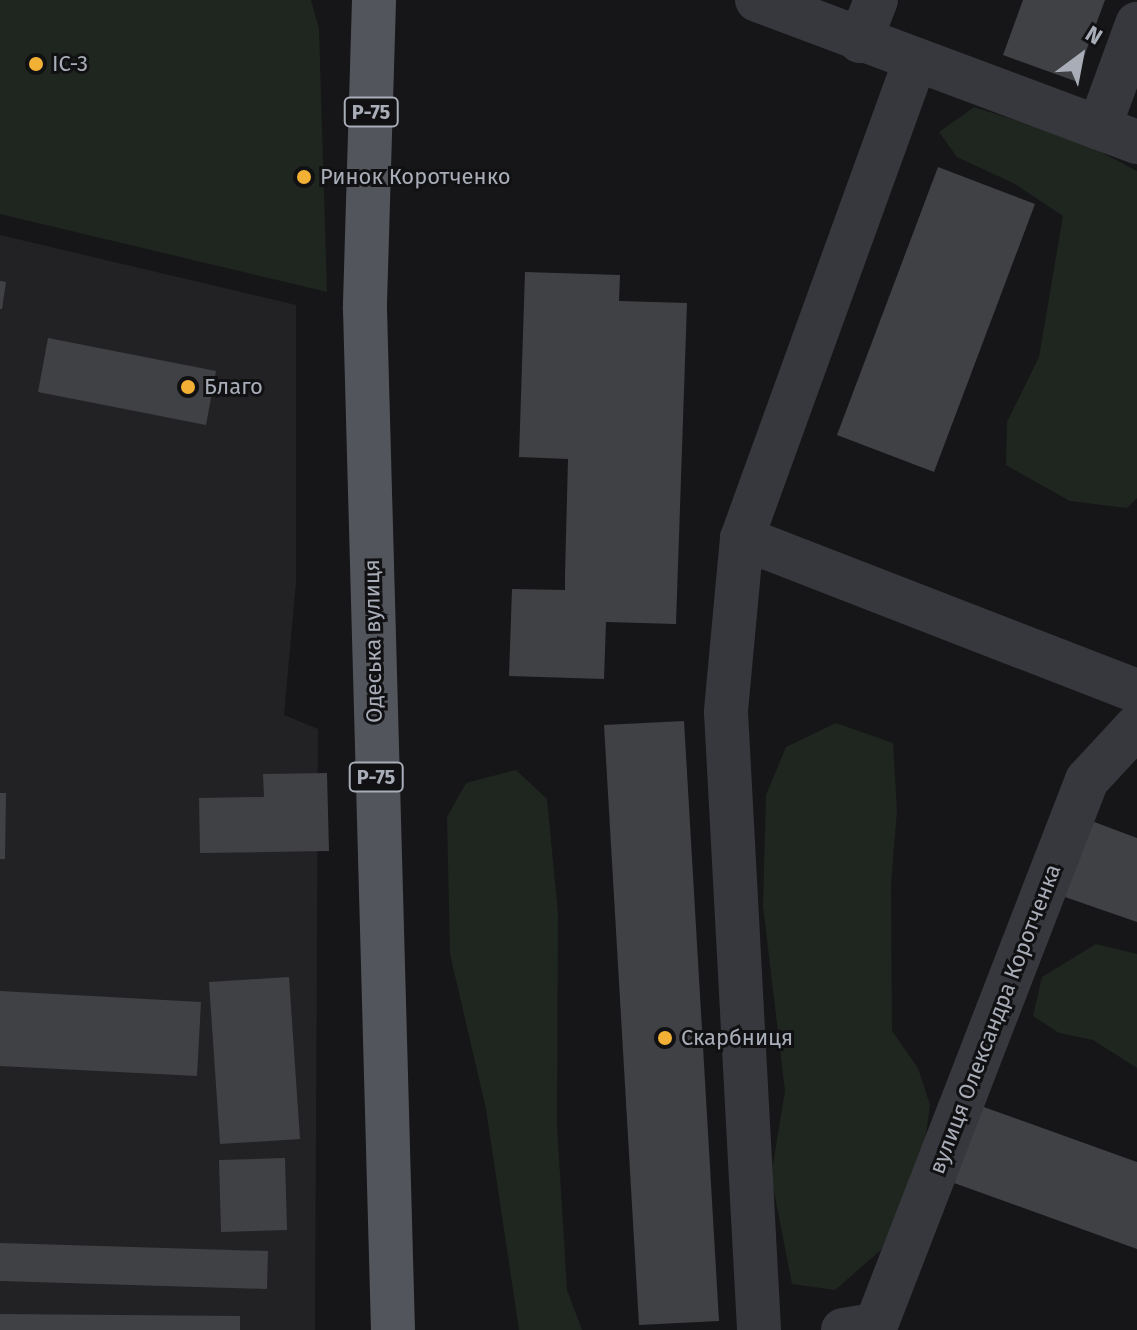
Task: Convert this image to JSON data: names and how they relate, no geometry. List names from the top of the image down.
{
  "streets": {
    "main road": ["Р-75", "Одеська вулиця"],
    "lane": ["вулиця Олександра Коротченка"]
  },
  "places": [
    "ІС-3",
    "Ринок Коротченко",
    "Благо",
    "Скарбниця"
  ],
  "north": "top right"
}
